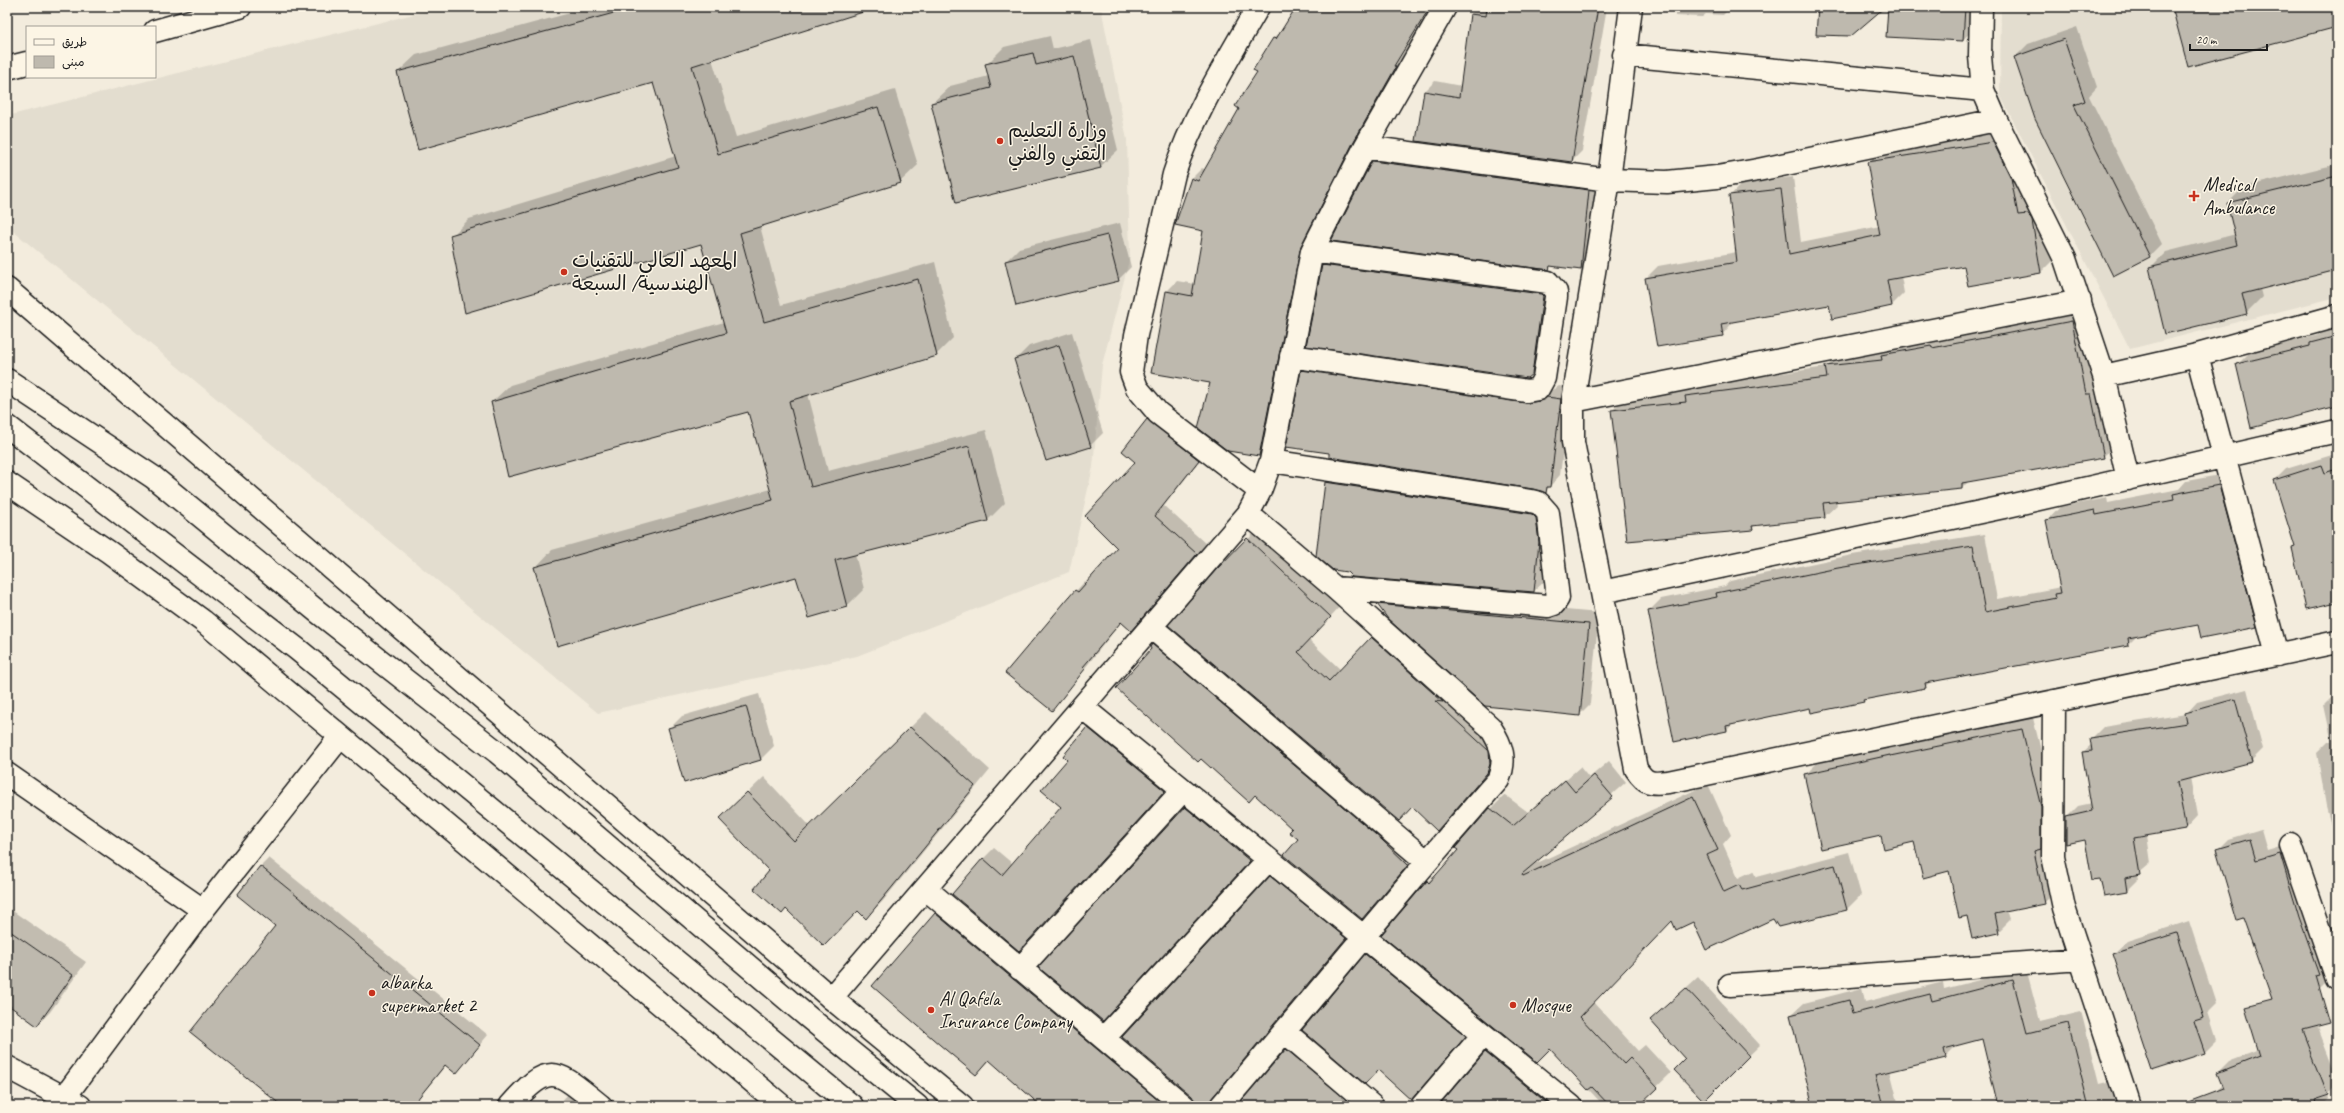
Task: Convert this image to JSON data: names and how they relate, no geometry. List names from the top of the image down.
{
  "places": {
    "other": [
      "وزارة التعليم التقني والفني",
      "المعهد العالي للتقنيات الهندسية/ السبعة",
      "albarka supermarket 2",
      "Mosque",
      "Al Qafela Insurance Company"
    ],
    "health": ["Medical Ambulance"]
  },
  "legend": ["طريق", "مبنى"],
  "scale_bar": "20 m"
}
